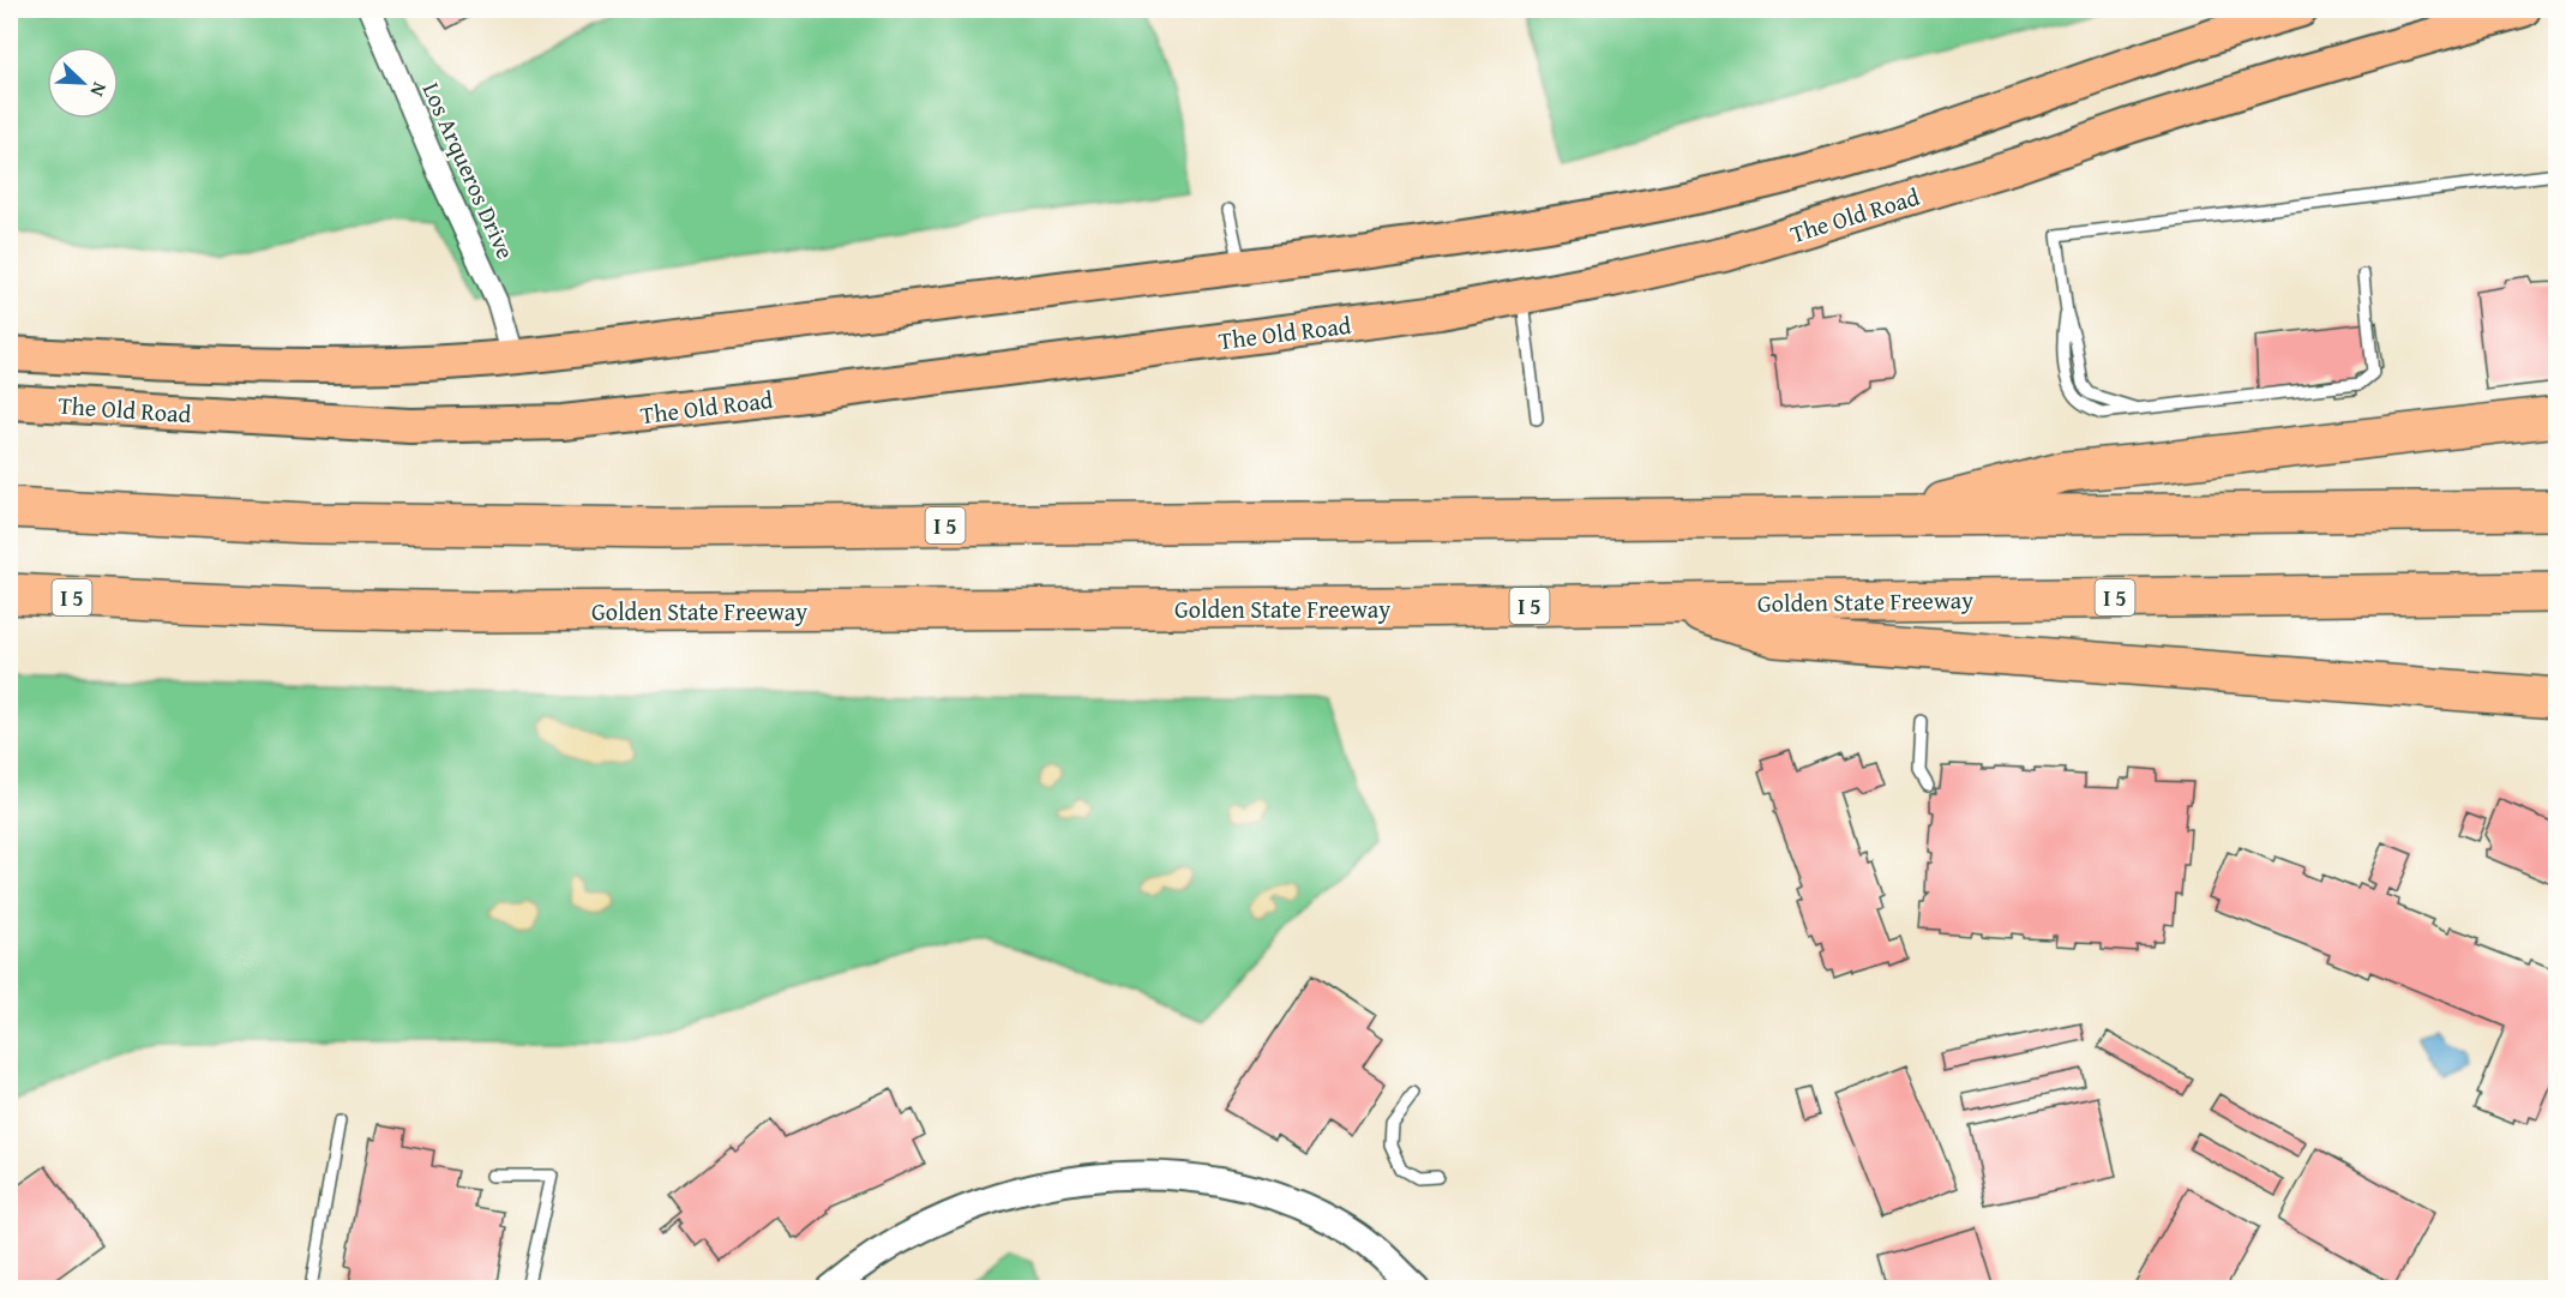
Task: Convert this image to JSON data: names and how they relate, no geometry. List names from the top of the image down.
{
  "streets": {
    "highway": ["I 5", "Golden State Freeway"],
    "main road": ["The Old Road"],
    "street": ["Los Arqueros Drive"]
  },
  "crossings": [
    ["Los Arqueros Drive", "The Old Road"],
    ["I 5", "Golden State Freeway"]
  ],
  "north": "bottom right"
}
